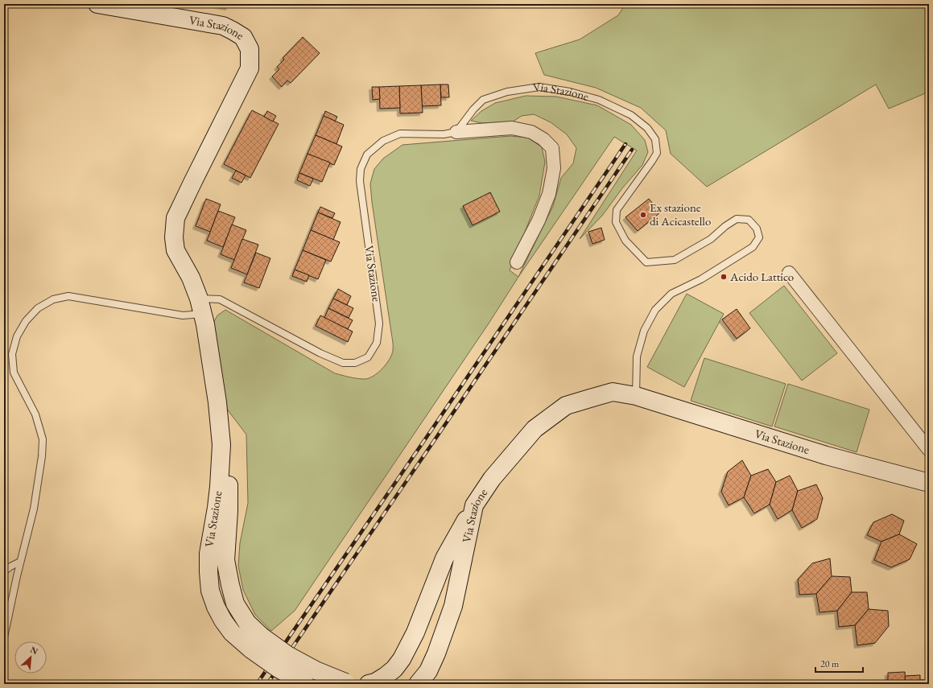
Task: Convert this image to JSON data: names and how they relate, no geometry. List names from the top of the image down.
{
  "streets": {
    "main road": ["Via Stazione"]
  },
  "places": ["Ex stazione di Acicastello", "Acido Lattico"],
  "scale_bar": "20 m",
  "north": "top right"
}
